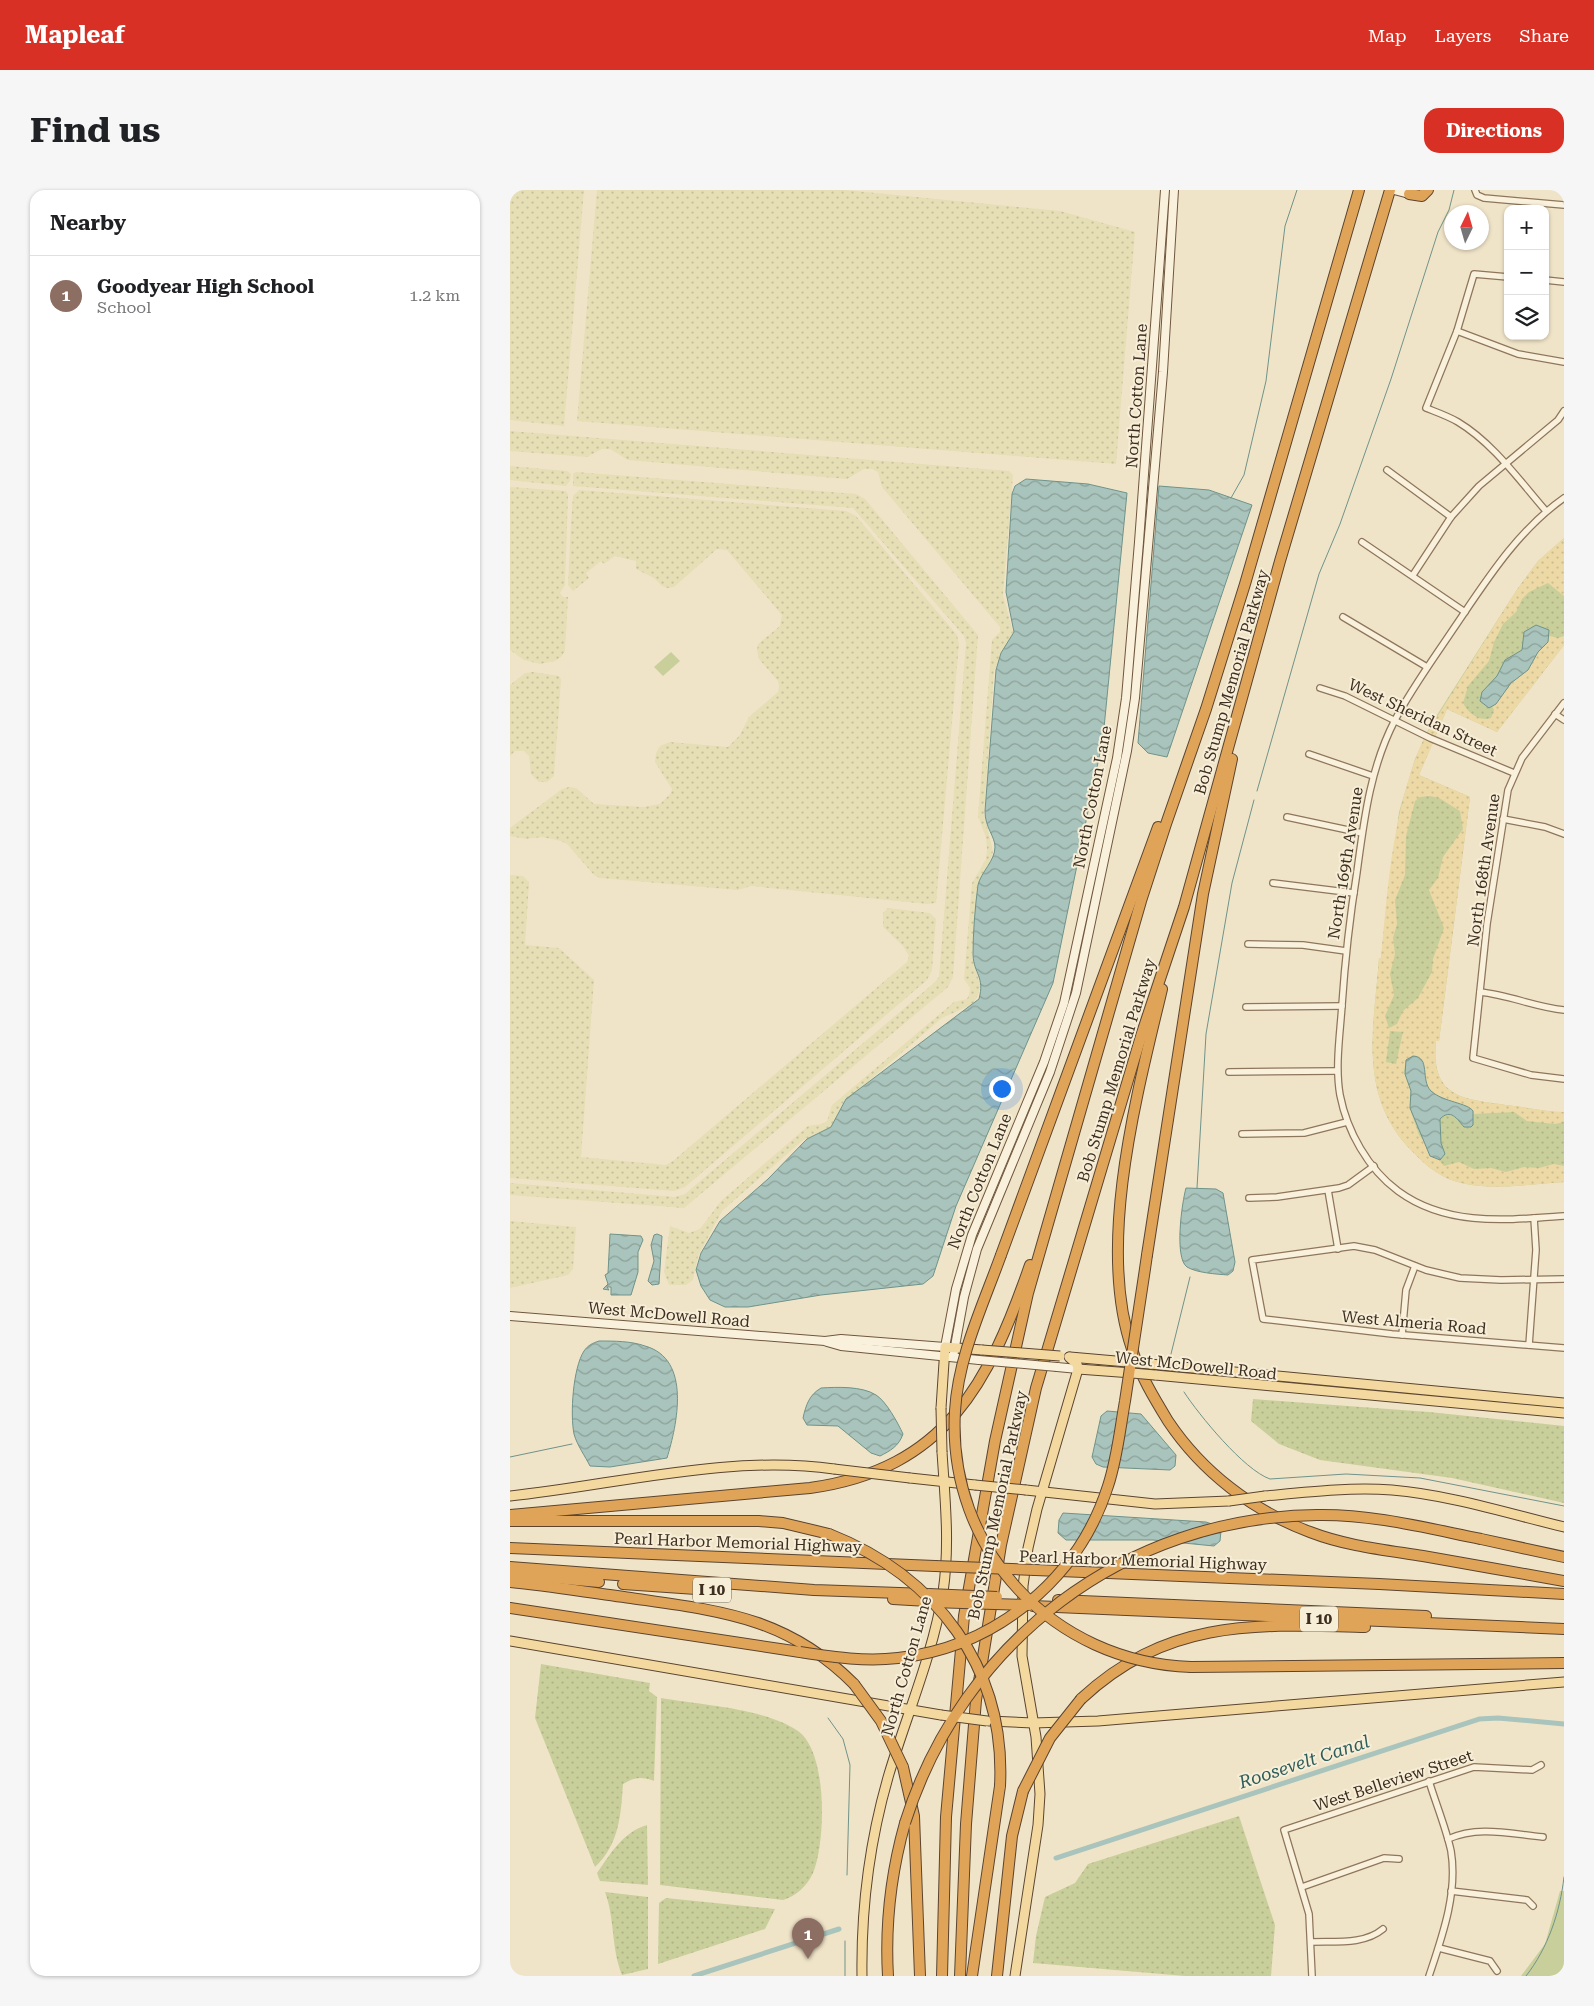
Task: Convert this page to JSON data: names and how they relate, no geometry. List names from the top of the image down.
{
  "streets": {
    "highway": ["Bob Stump Memorial Parkway", "Pearl Harbor Memorial Highway", "I 10"],
    "main road": ["North Cotton Lane", "West McDowell Road"],
    "street": [
      "West Sheridan Street",
      "North 169th Avenue",
      "North 168th Avenue",
      "West Almeria Road",
      "West Belleview Street"
    ]
  },
  "crossings": [
    ["North Cotton Lane", "West McDowell Road"],
    ["West Sheridan Street", "North 169th Avenue"],
    ["West Sheridan Street", "North 168th Avenue"]
  ],
  "water": ["Roosevelt Canal"],
  "north": "top",
  "page": {
    "header": "Mapleaf",
    "nav": ["Map", "Layers", "Share"],
    "buttons": "Directions",
    "title": "Find us",
    "heading": "Nearby",
    "map_buttons": ["+", "−"],
    "list": [
      {
        "mark": "1",
        "name": "Goodyear High School",
        "note": "School",
        "value": "1.2 km"
      }
    ],
    "pins": "1"
  }
}
